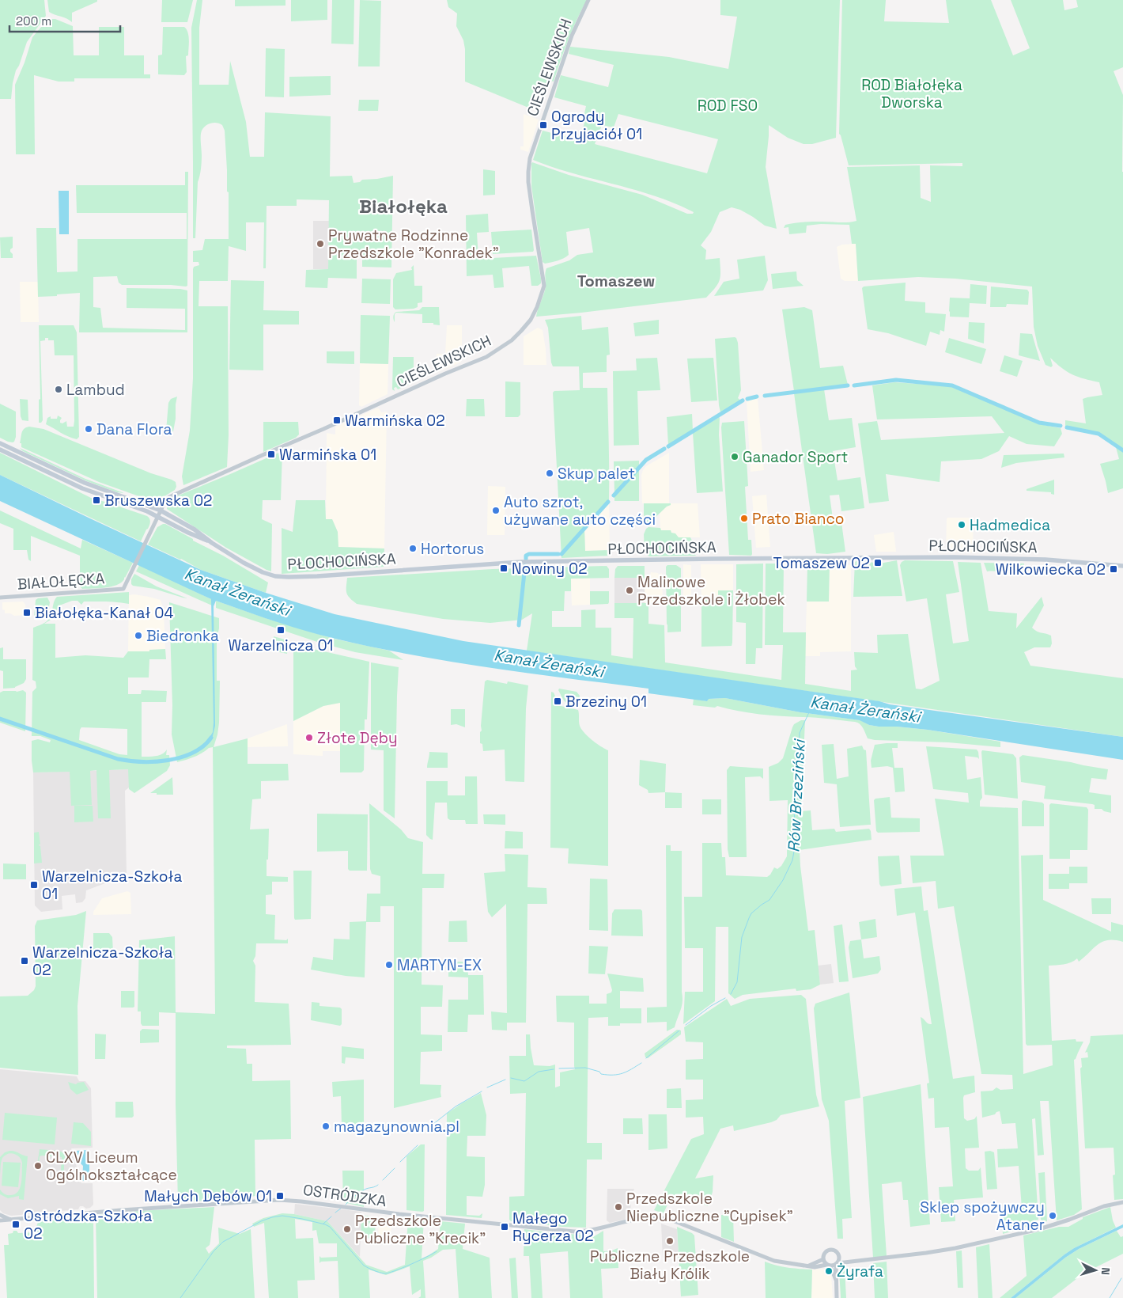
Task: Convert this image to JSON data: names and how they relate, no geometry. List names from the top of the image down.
{
  "streets": {
    "main road": ["PŁOCHOCIŃSKA"],
    "street": ["CIEŚLEWSKICH", "BIAŁOŁĘCKA", "OSTRÓDZKA"]
  },
  "crossings": [
    ["CIEŚLEWSKICH", "PŁOCHOCIŃSKA"],
    ["CIEŚLEWSKICH", "BIAŁOŁĘCKA"]
  ],
  "districts": ["Białołęka", "Tomaszew"],
  "water": ["Kanał Żerański", "Rów Brzeziński"],
  "parks": ["ROD Białołęka Dworska", "ROD FSO"],
  "places": {
    "transit": [
      "Ogrody Przyjaciół 01",
      "Warmińska 02",
      "Warmińska 01",
      "Bruszewska 02",
      "Tomaszew 02",
      "Nowiny 02",
      "Wilkowiecka 02",
      "Białołęka-Kanał 04",
      "Warzelnicza 01",
      "Brzeziny 01",
      "Warzelnicza-Szkoła 01",
      "Warzelnicza-Szkoła 02",
      "Małych Dębów 01",
      "Ostródzka-Szkoła 02",
      "Małego Rycerza 02"
    ],
    "other": [
      "Prywatne Rodzinne Przedszkole \"Konradek\"",
      "Lambud",
      "Dana Flora",
      "Ganador Sport",
      "Skup palet",
      "Auto szrot, używane auto części",
      "Prato Bianco",
      "Hadmedica",
      "Hortorus",
      "Malinowe Przedszkole i Żłobek",
      "Biedronka",
      "Złote Dęby",
      "MARTYN-EX",
      "magazynownia.pl",
      "CLXV Liceum Ogólnokształcące",
      "Przedszkole Niepubliczne \"Cypisek\"",
      "Sklep spożywczy Ataner",
      "Przedszkole Publiczne \"Krecik\"",
      "Publiczne Przedszkole Biały Królik",
      "Żyrafa"
    ]
  },
  "scale_bar": "200 m",
  "north": "right"
}
